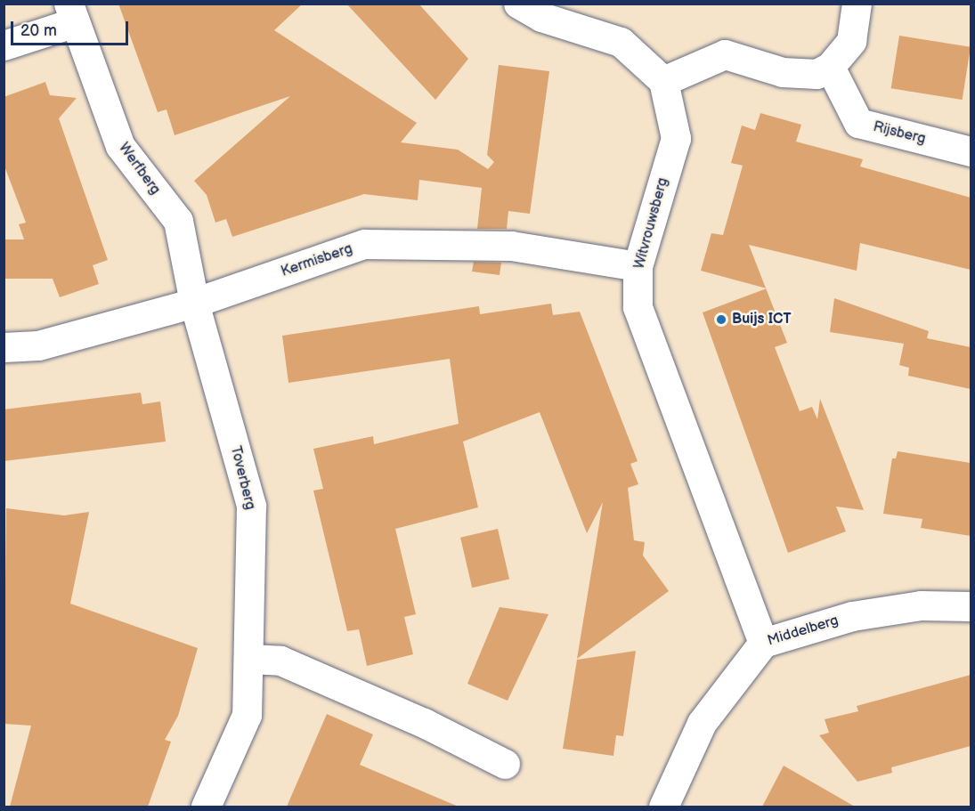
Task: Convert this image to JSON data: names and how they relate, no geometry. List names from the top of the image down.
{
  "streets": {
    "street": [
      "Rijsberg",
      "Werfberg",
      "Witvrouwsberg",
      "Kermisberg",
      "Toverberg",
      "Middelberg"
    ]
  },
  "crossings": [
    ["Werfberg", "Kermisberg"],
    ["Werfberg", "Toverberg"],
    ["Witvrouwsberg", "Kermisberg"],
    ["Witvrouwsberg", "Middelberg"],
    ["Kermisberg", "Toverberg"]
  ],
  "places": ["Buijs ICT"],
  "scale_bar": "20 m"
}
